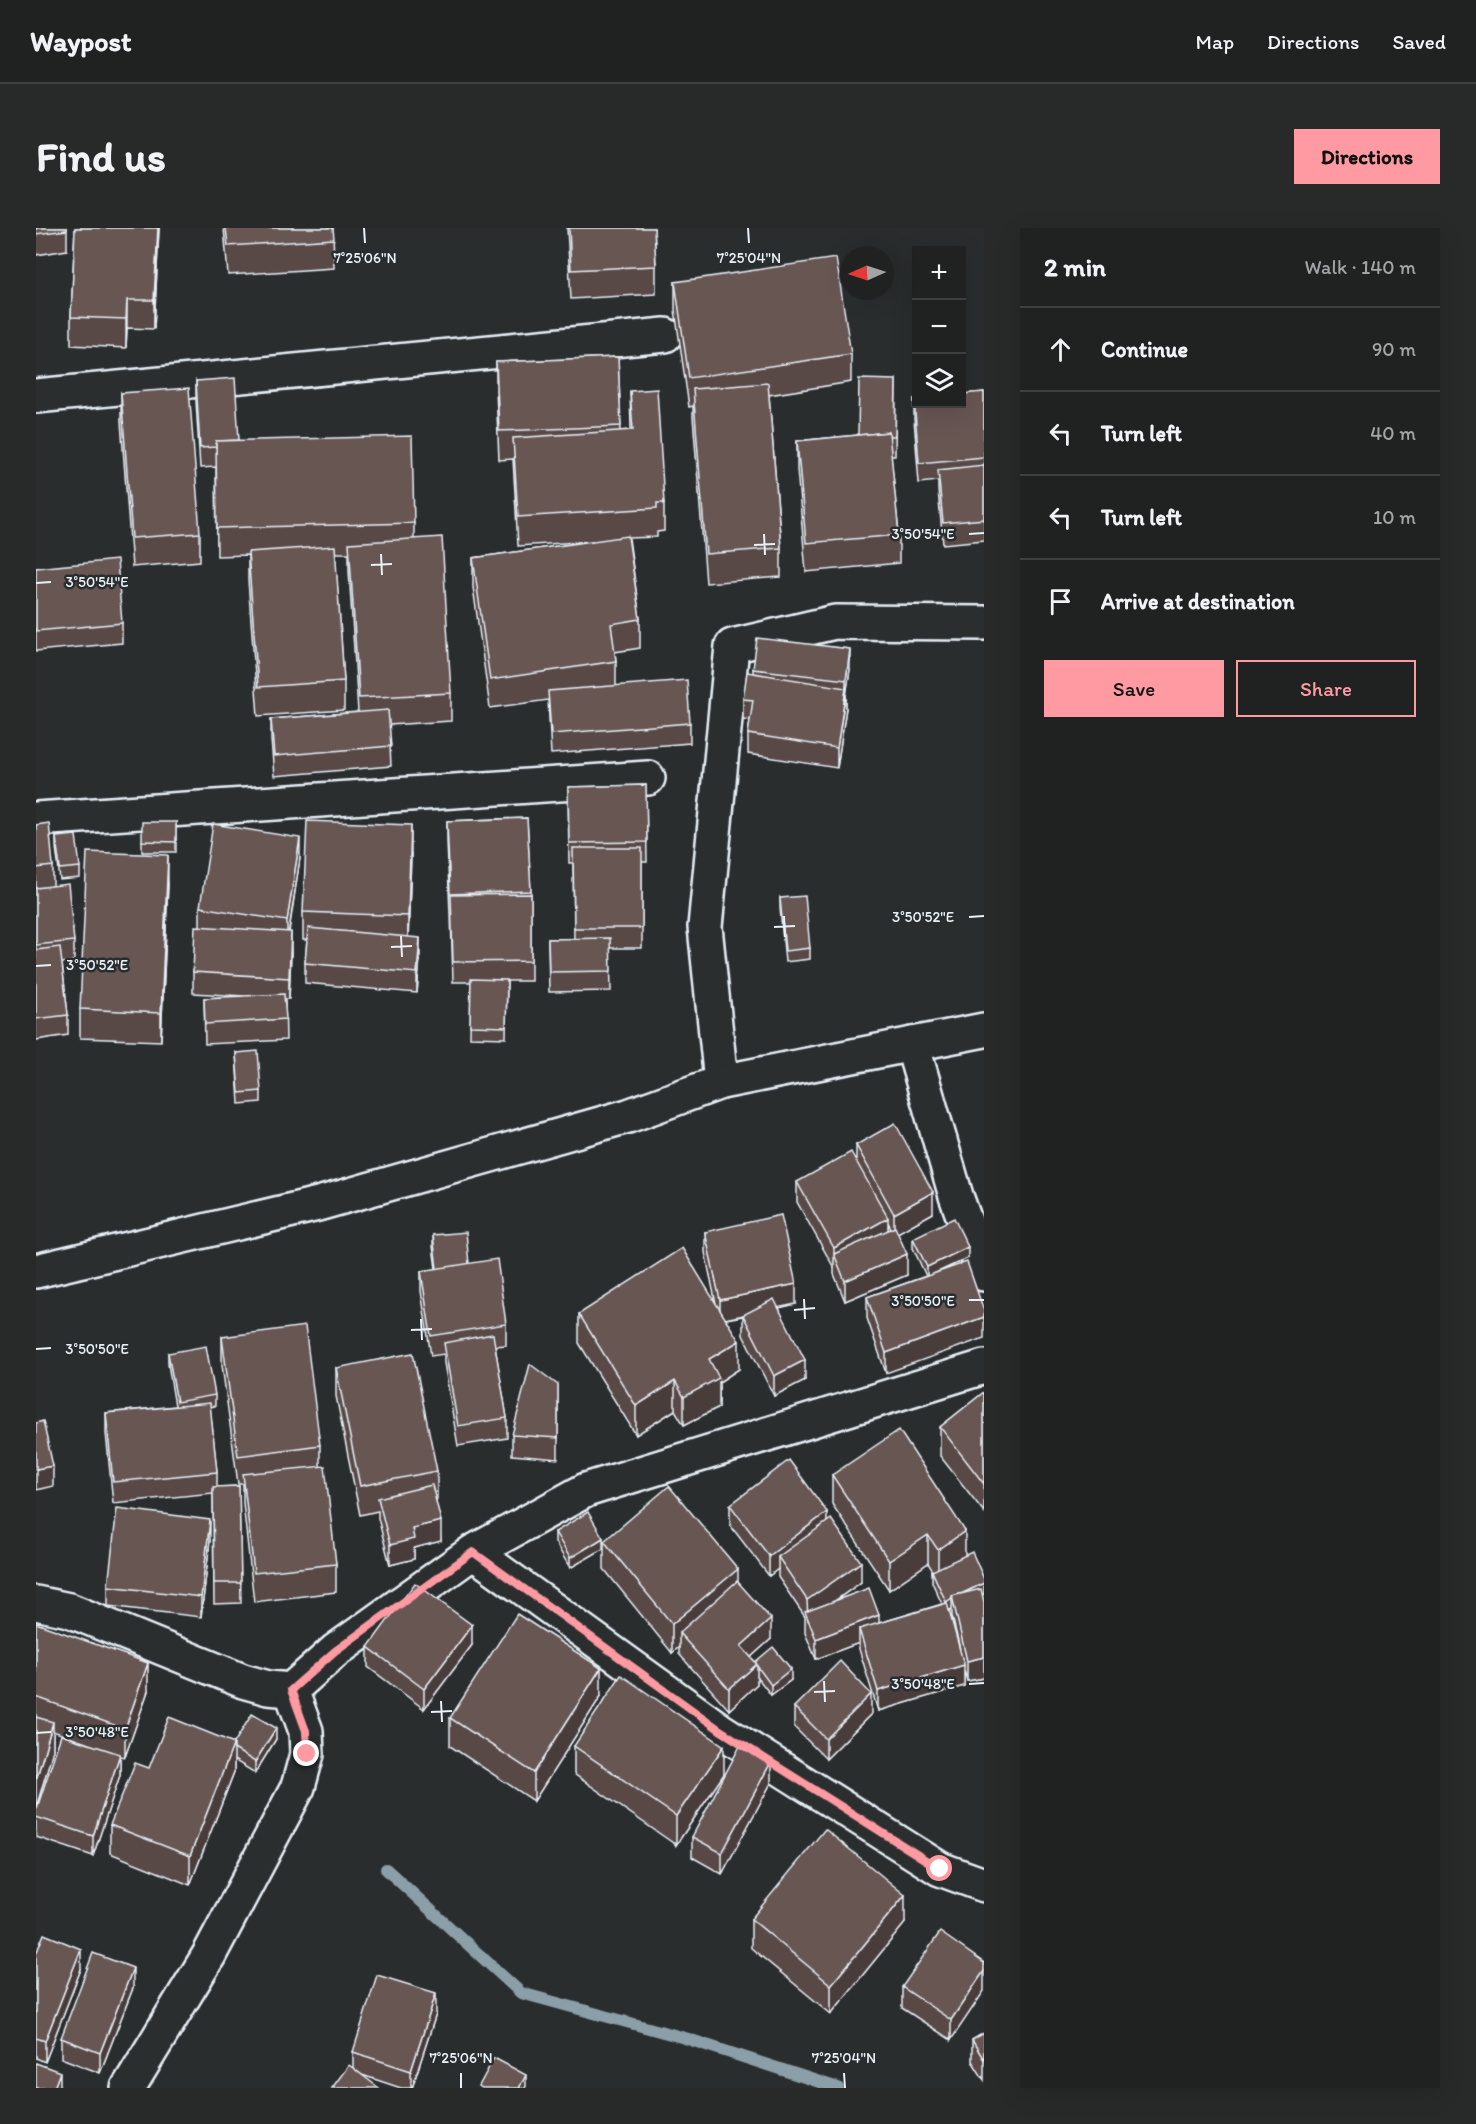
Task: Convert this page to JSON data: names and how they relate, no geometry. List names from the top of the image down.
{
  "north": "left",
  "page": {
    "header": "Waypost",
    "nav": ["Map", "Directions", "Saved"],
    "buttons": [
      "Directions",
      ["Save", "Share"]
    ],
    "title": "Find us",
    "heading": ["2 min", "Walk · 140 m"],
    "map_buttons": ["+", "−"],
    "list": [
      ["Continue", "90 m"],
      ["Turn left", "40 m"],
      ["Turn left", "10 m"],
      "Arrive at destination"
    ]
  },
  "coordinates": [
    "7°25'06\"N",
    "7°25'04\"N",
    "3°50'54\"E",
    "3°50'52\"E",
    "3°50'50\"E",
    "3°50'48\"E"
  ]
}
